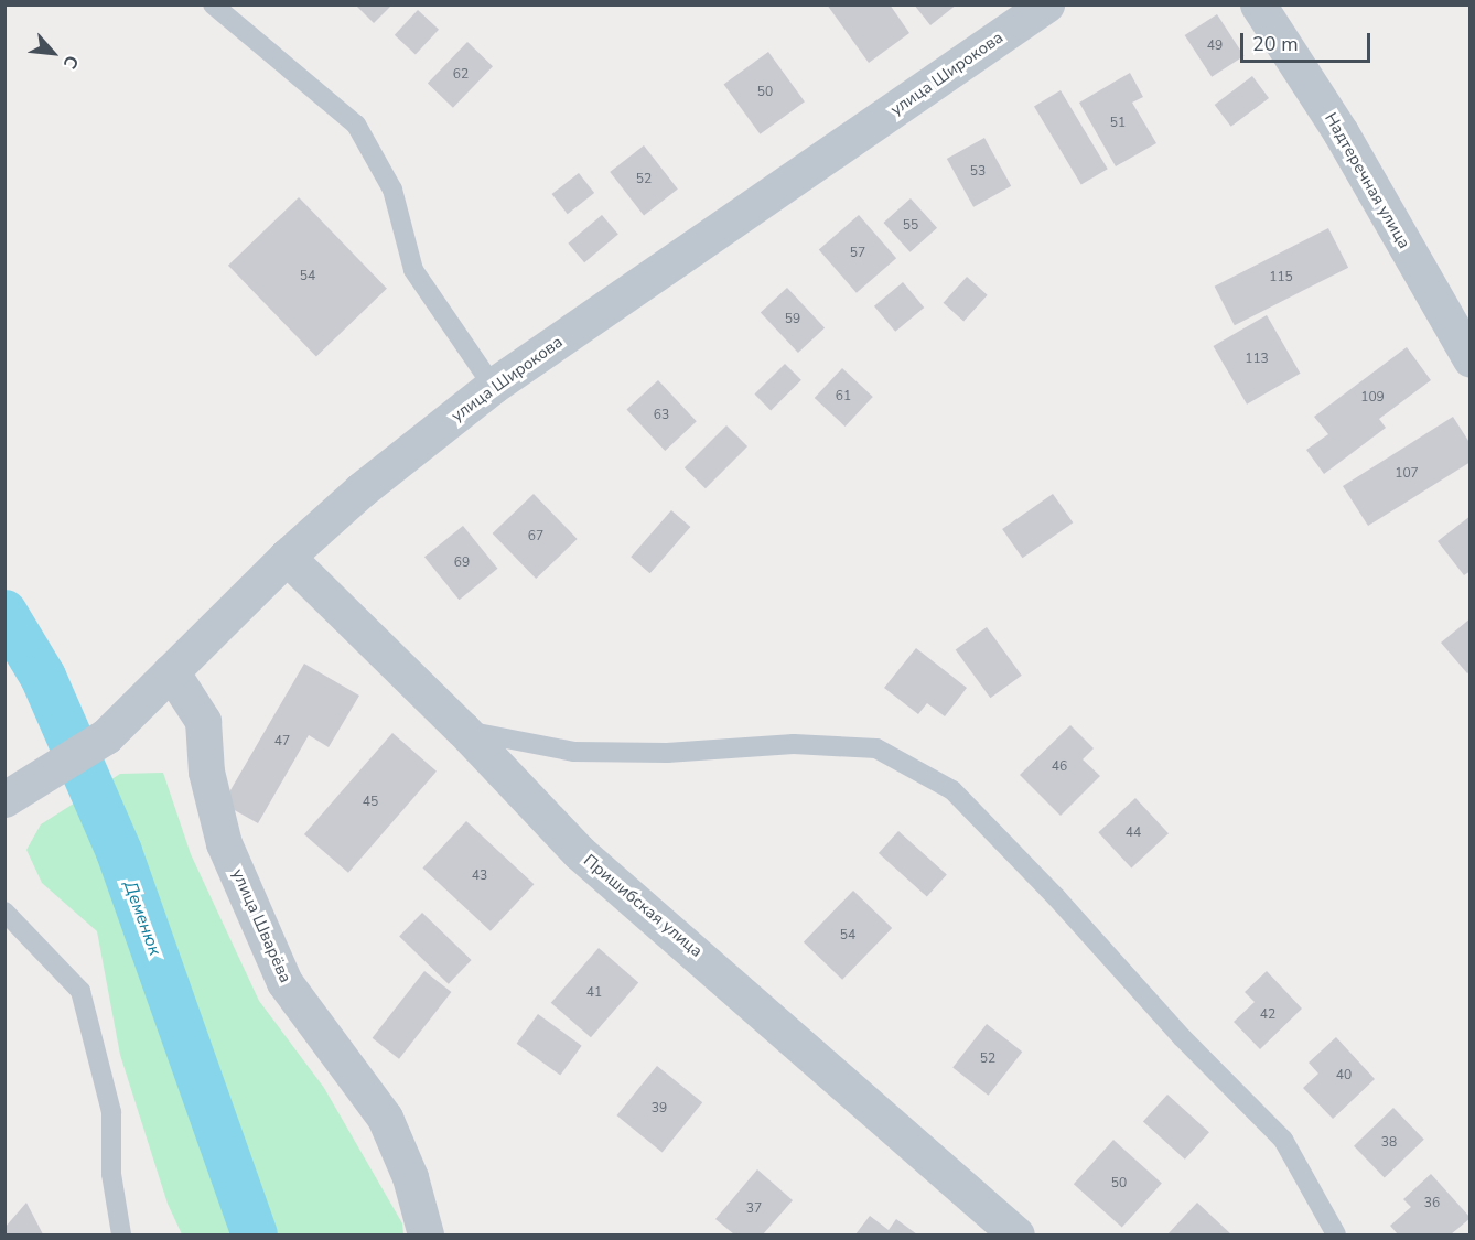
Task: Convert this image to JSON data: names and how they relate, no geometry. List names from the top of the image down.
{
  "streets": {
    "street": [
      "улица Широкова",
      "Надтеречная улица",
      "Пришибская улица",
      "улица Шварёва"
    ]
  },
  "crossings": [
    ["улица Широкова", "Пришибская улица"],
    ["улица Широкова", "улица Шварёва"]
  ],
  "water": ["Деменюк"],
  "house_numbers": [
    "49",
    "62",
    "50",
    "51",
    "53",
    "52",
    "55",
    "57",
    "54",
    "115",
    "59",
    "113",
    "61",
    "109",
    "63",
    "107",
    "67",
    "69",
    "47",
    "46",
    "45",
    "44",
    "43",
    "54",
    "41",
    "42",
    "52",
    "40",
    "39",
    "38",
    "50",
    "36",
    "37"
  ],
  "scale_bar": "20 m",
  "north": "bottom right"
}
